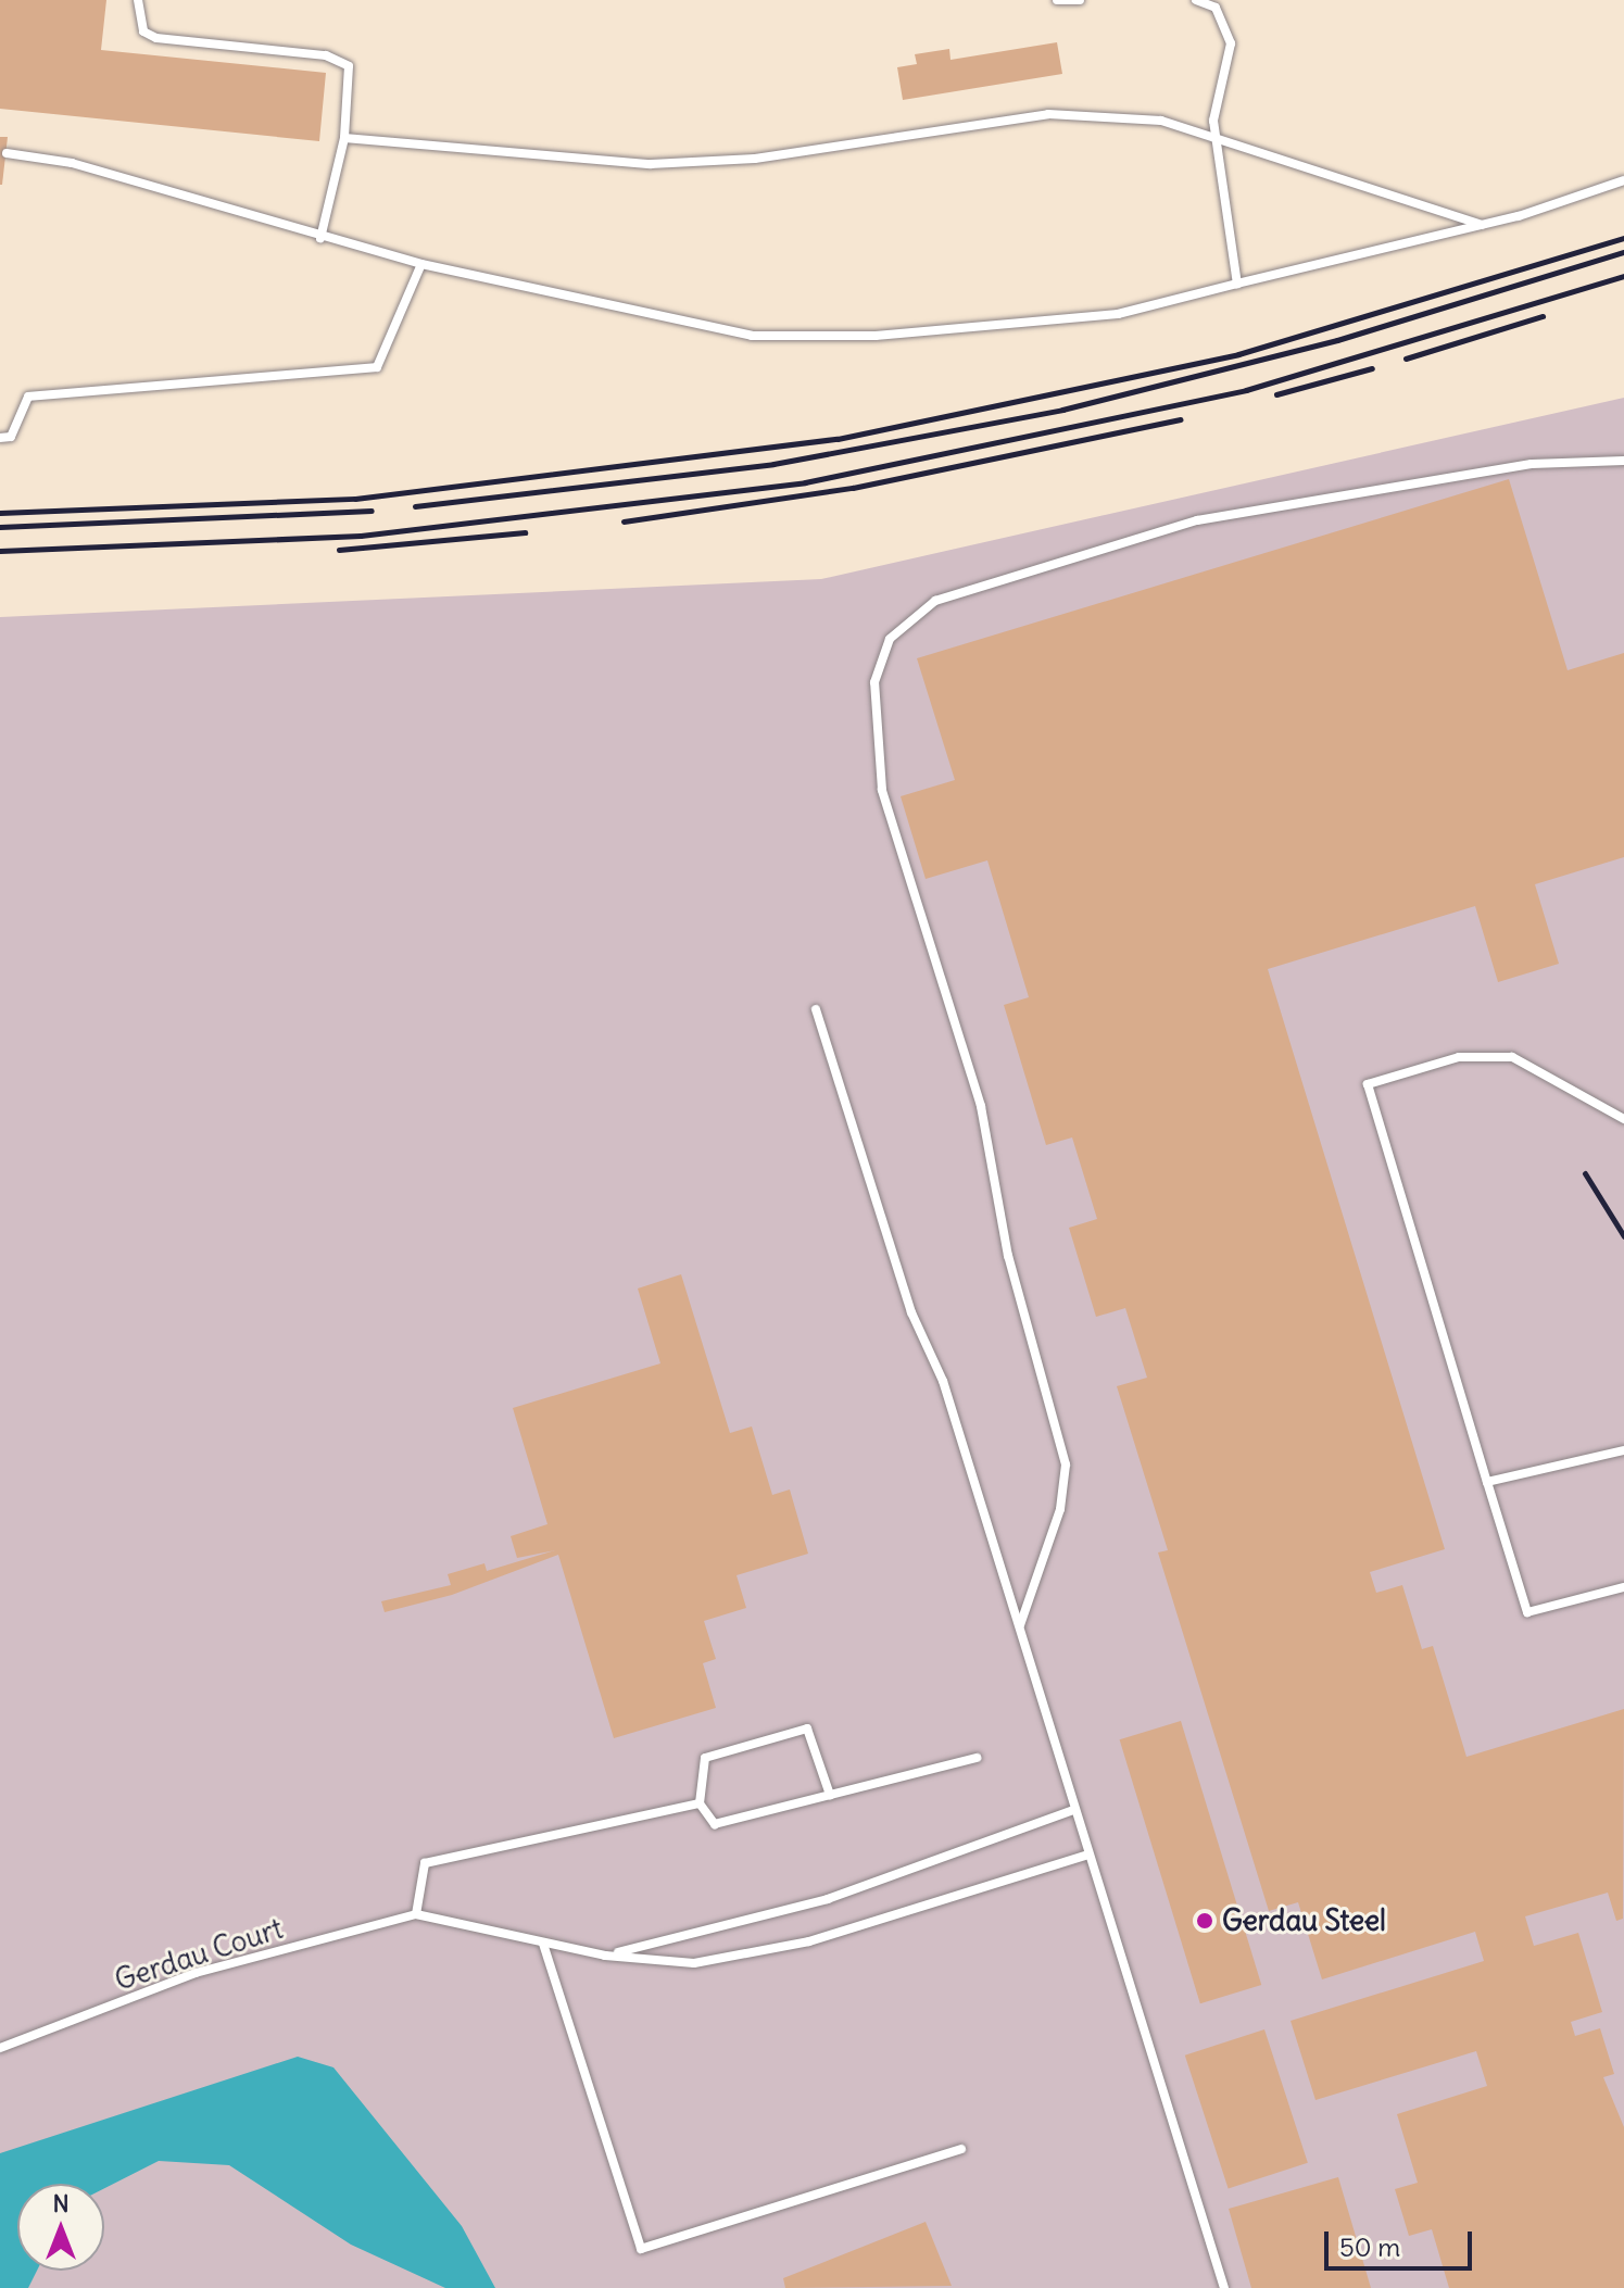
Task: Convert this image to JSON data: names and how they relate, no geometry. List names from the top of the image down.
{
  "streets": {
    "lane": ["Gerdau Court"]
  },
  "places": ["Gerdau Steel"],
  "scale_bar": "50 m",
  "north": "top"
}
